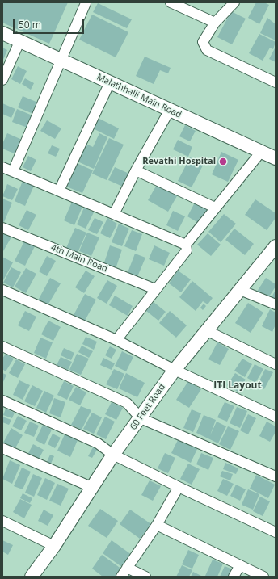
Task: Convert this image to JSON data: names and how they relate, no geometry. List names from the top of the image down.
{
  "streets": {
    "street": ["Malathhalli Main Road", "4th Main Road", "60 Feet Road"]
  },
  "districts": ["ITI Layout"],
  "places": ["Revathi Hospital"],
  "scale_bar": "50 m"
}
